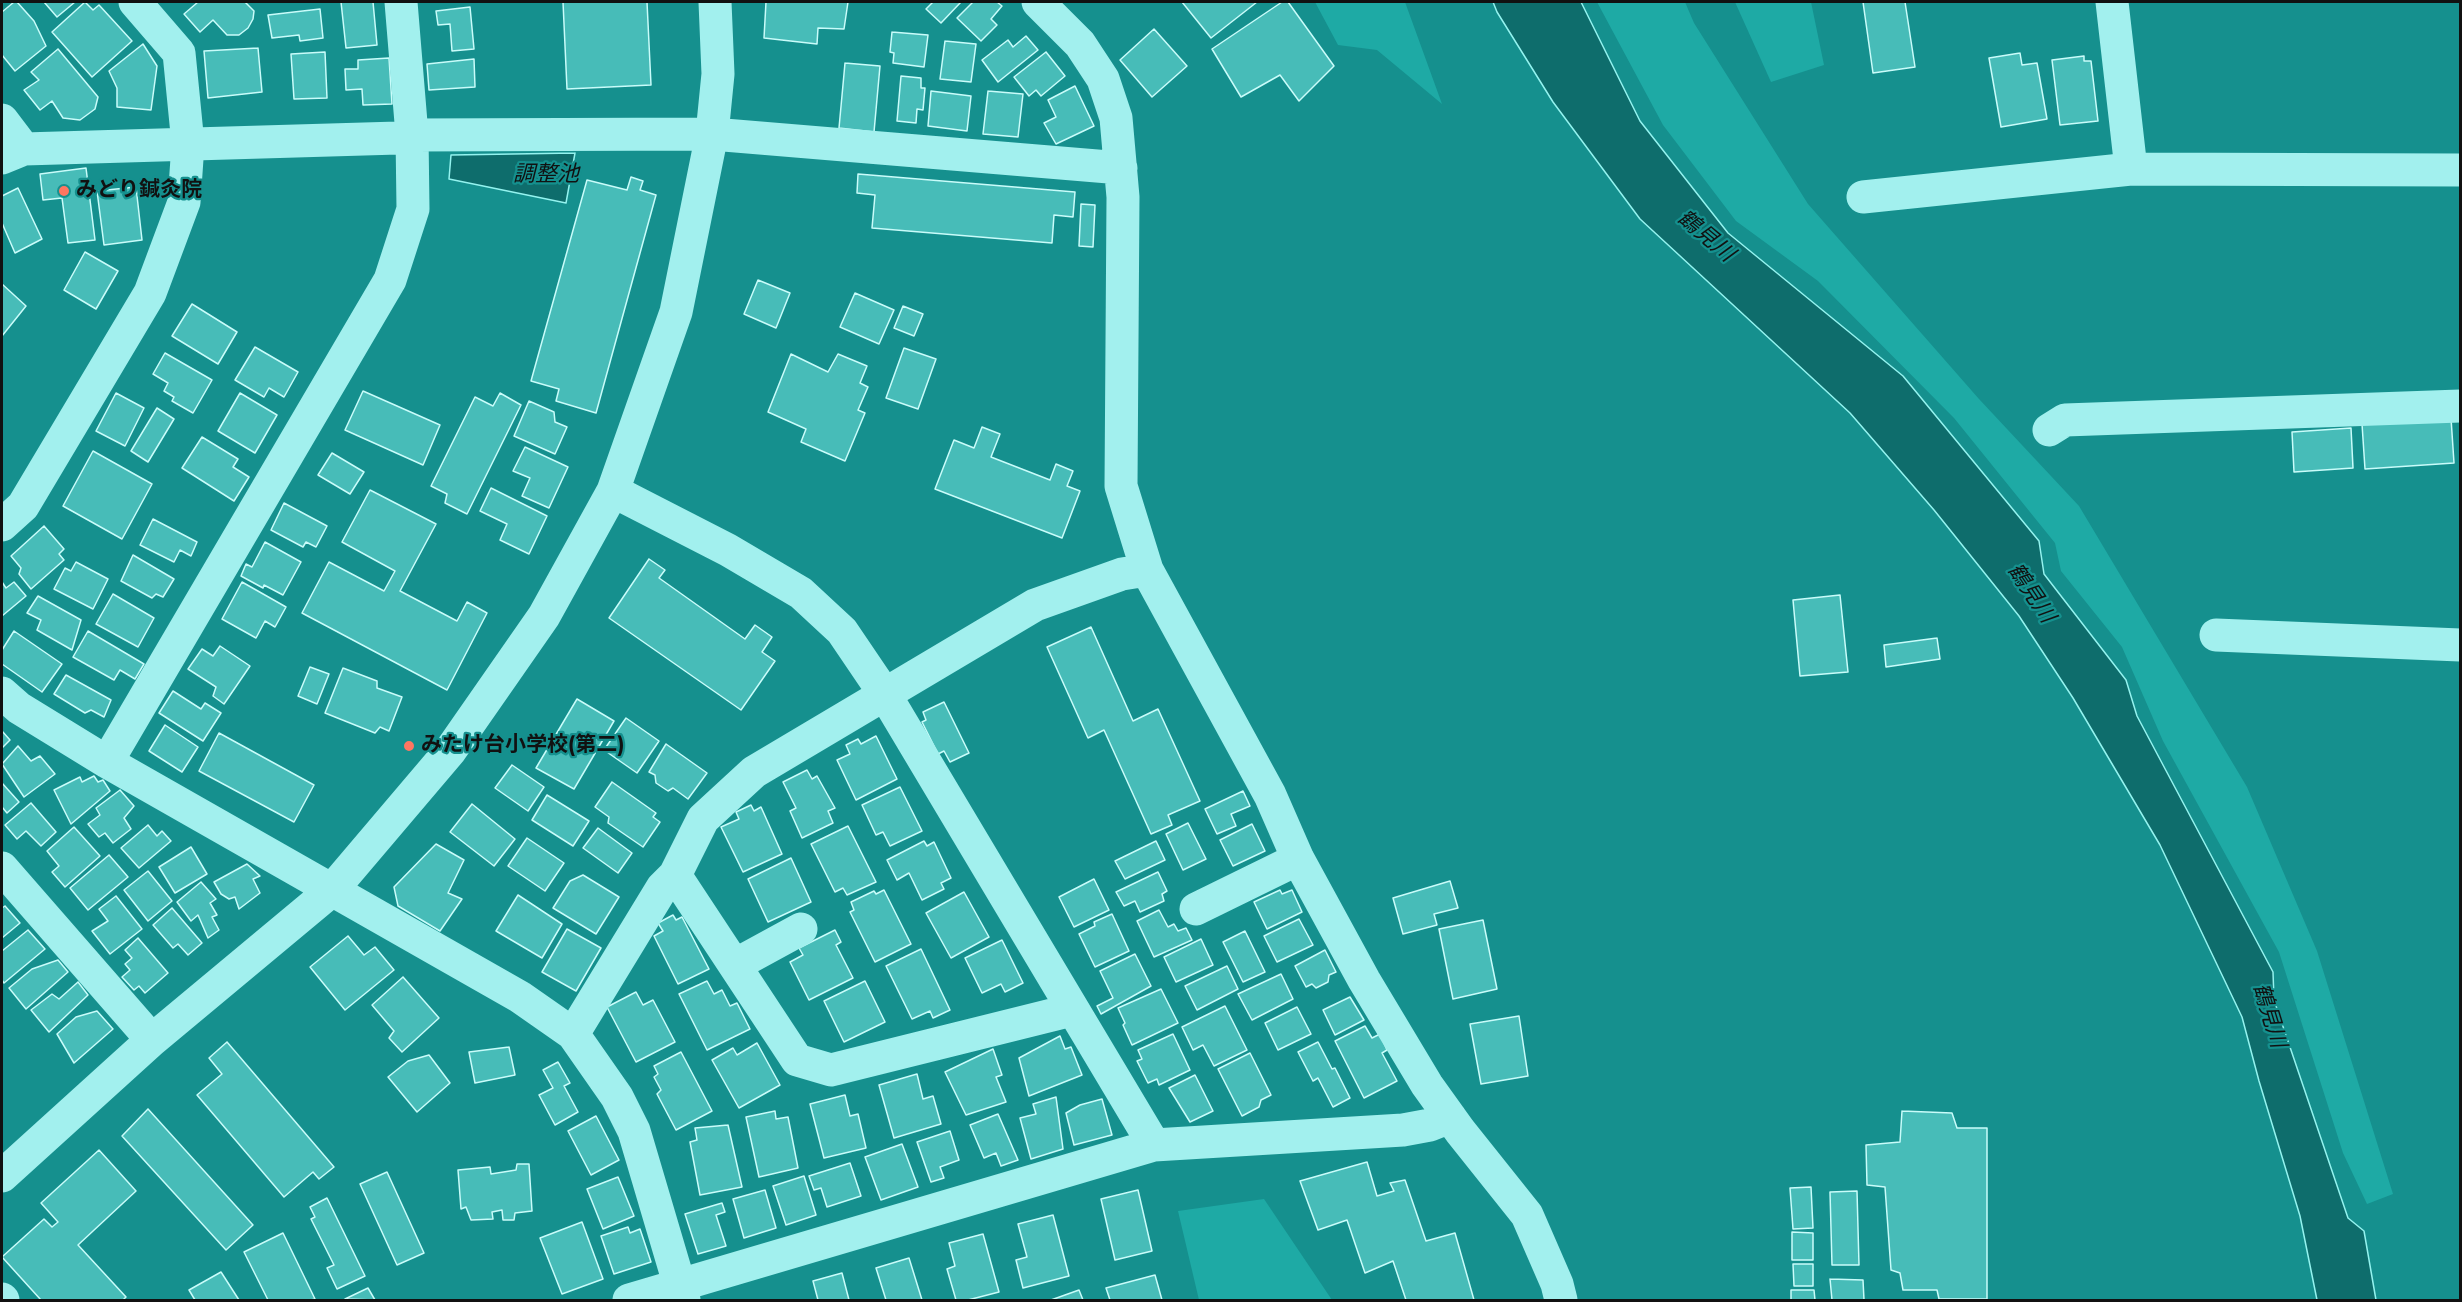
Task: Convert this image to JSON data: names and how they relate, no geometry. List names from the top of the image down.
{
  "water": ["調整池", "鶴見川"],
  "places": ["みどり鍼灸院", "みたけ台小学校(第二)"]
}
